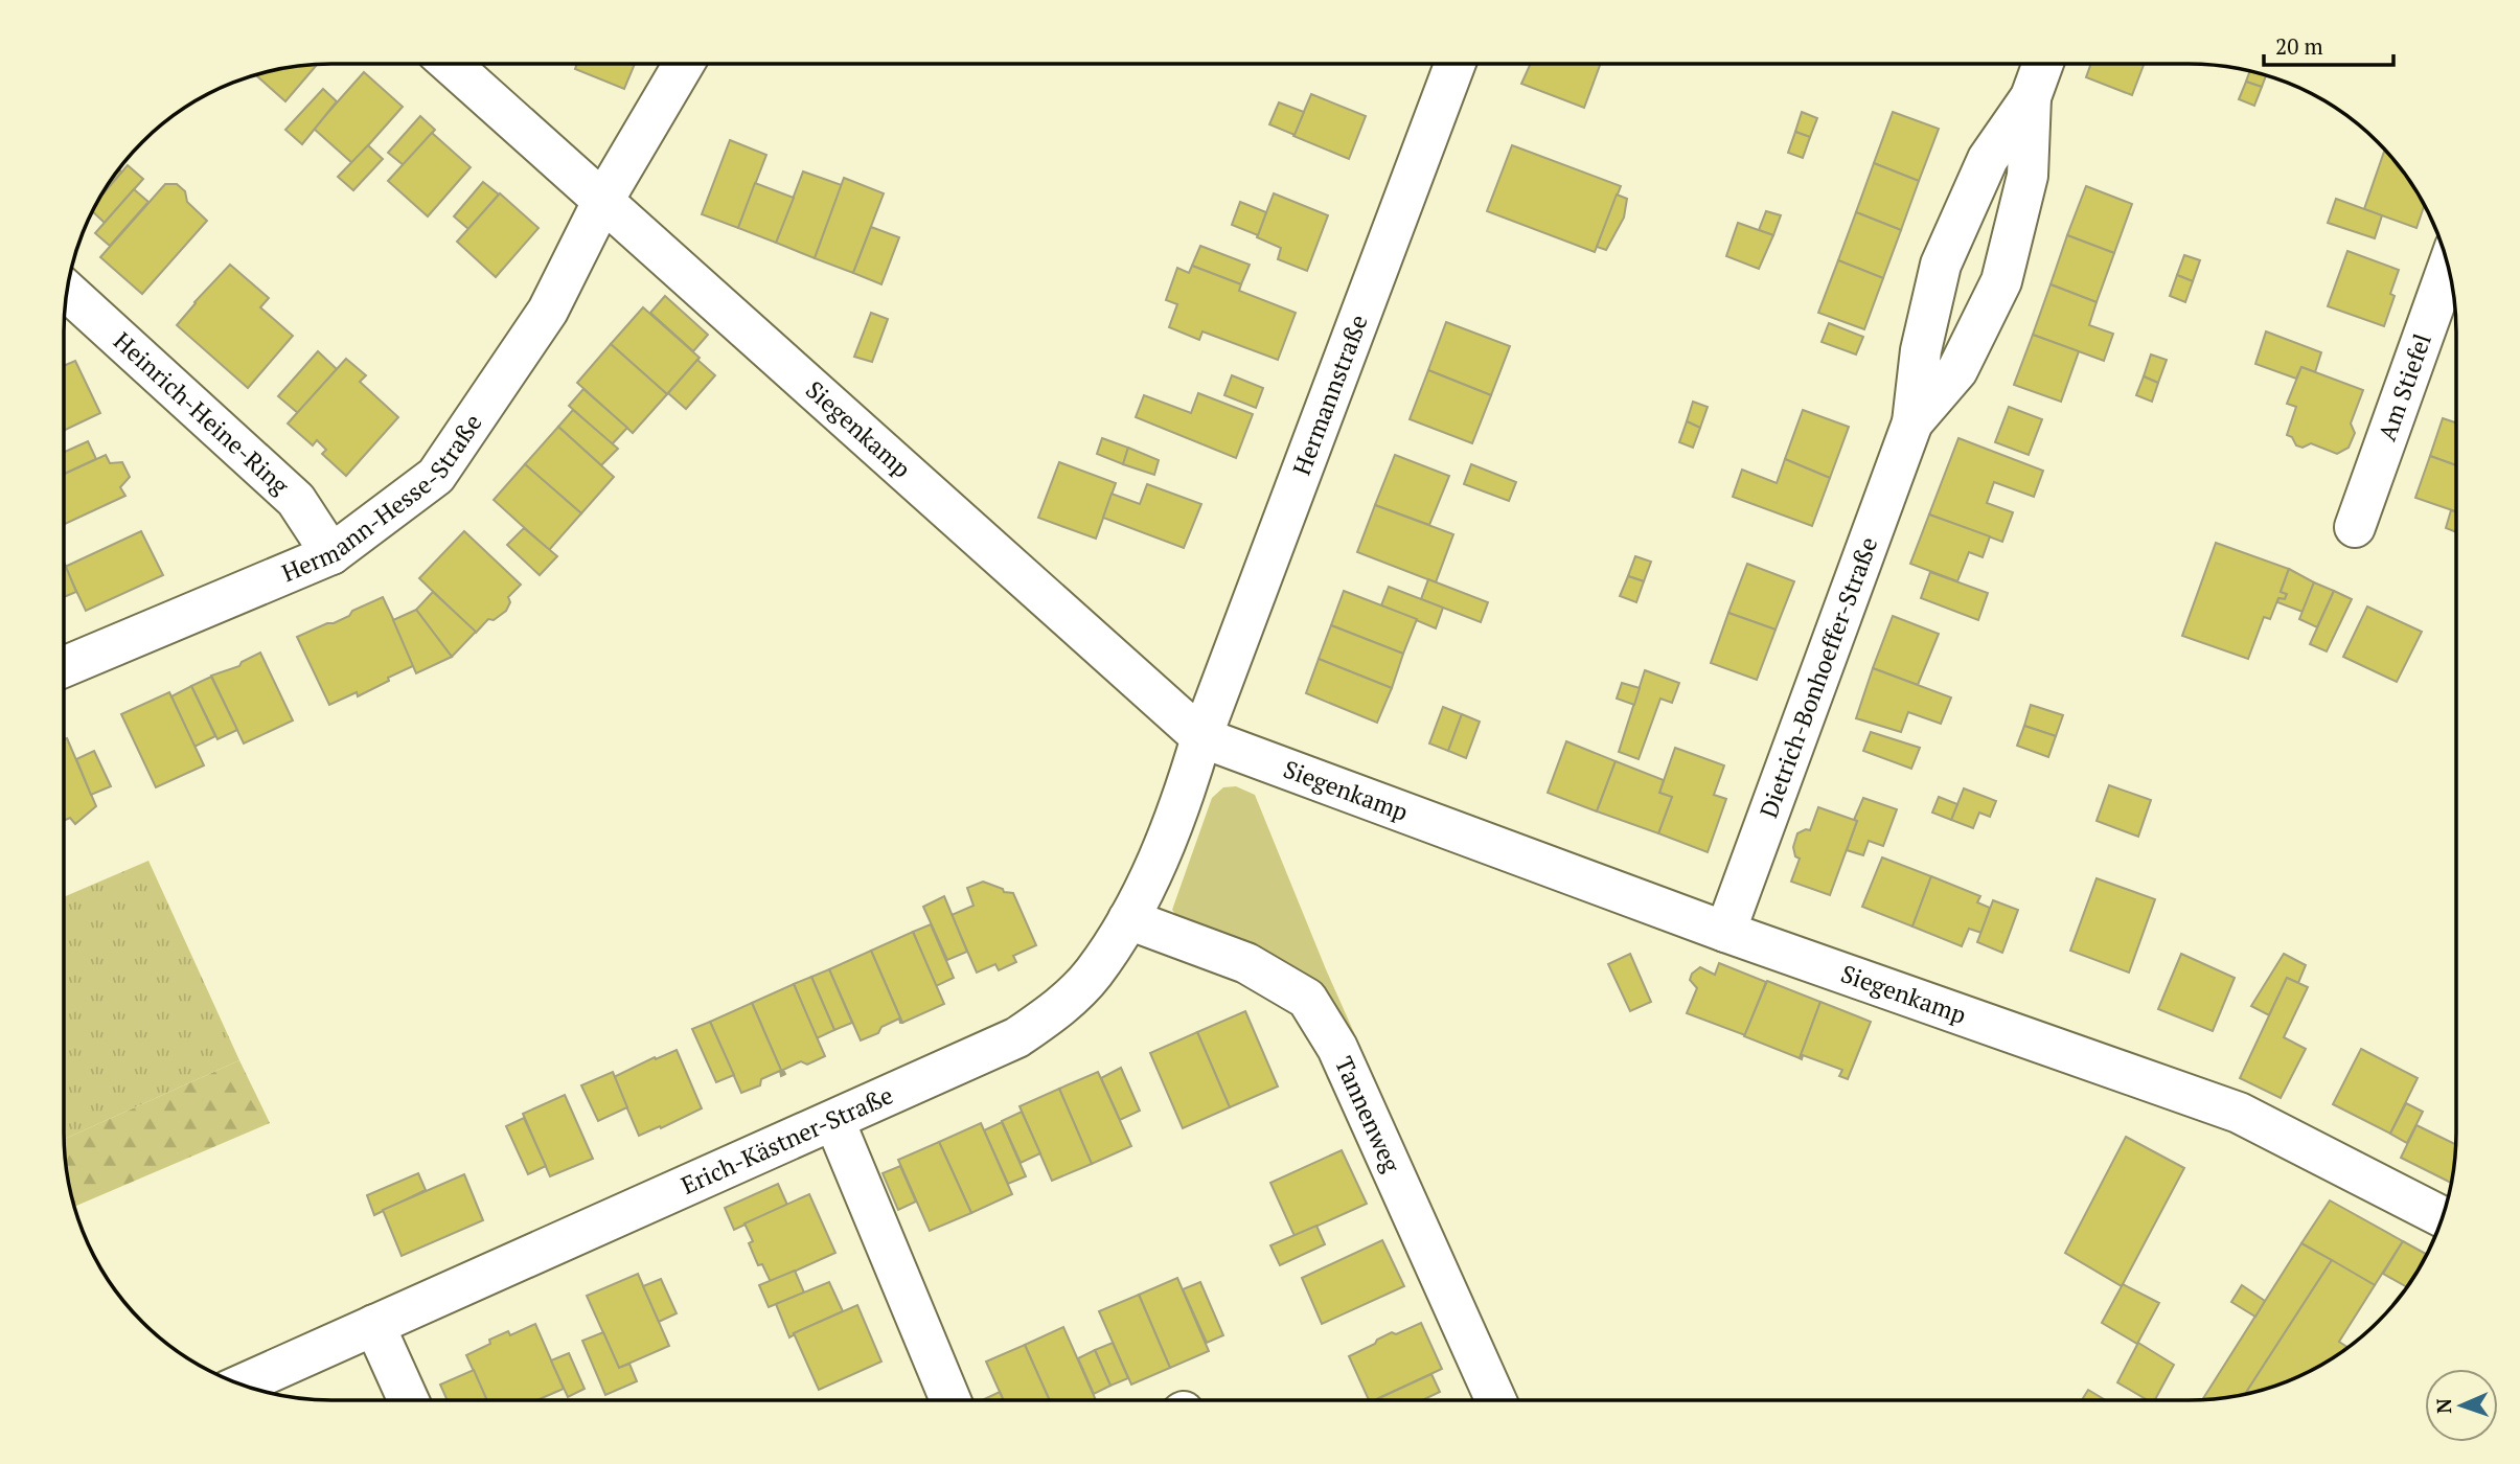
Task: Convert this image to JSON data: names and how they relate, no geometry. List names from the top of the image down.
{
  "streets": {
    "street": [
      "Am Stiefel",
      "Hermannstraße",
      "Heinrich-Heine-Ring",
      "Siegenkamp",
      "Hermann-Hesse-Straße",
      "Dietrich-Bonhoeffer-Straße",
      "Tannenweg",
      "Erich-Kästner-Straße"
    ]
  },
  "crossings": [
    ["Hermannstraße", "Siegenkamp"],
    ["Hermannstraße", "Erich-Kästner-Straße"],
    ["Heinrich-Heine-Ring", "Hermann-Hesse-Straße"],
    ["Siegenkamp", "Hermann-Hesse-Straße"],
    ["Siegenkamp", "Dietrich-Bonhoeffer-Straße"],
    ["Siegenkamp", "Erich-Kästner-Straße"],
    ["Tannenweg", "Erich-Kästner-Straße"]
  ],
  "scale_bar": "20 m",
  "north": "left"
}
